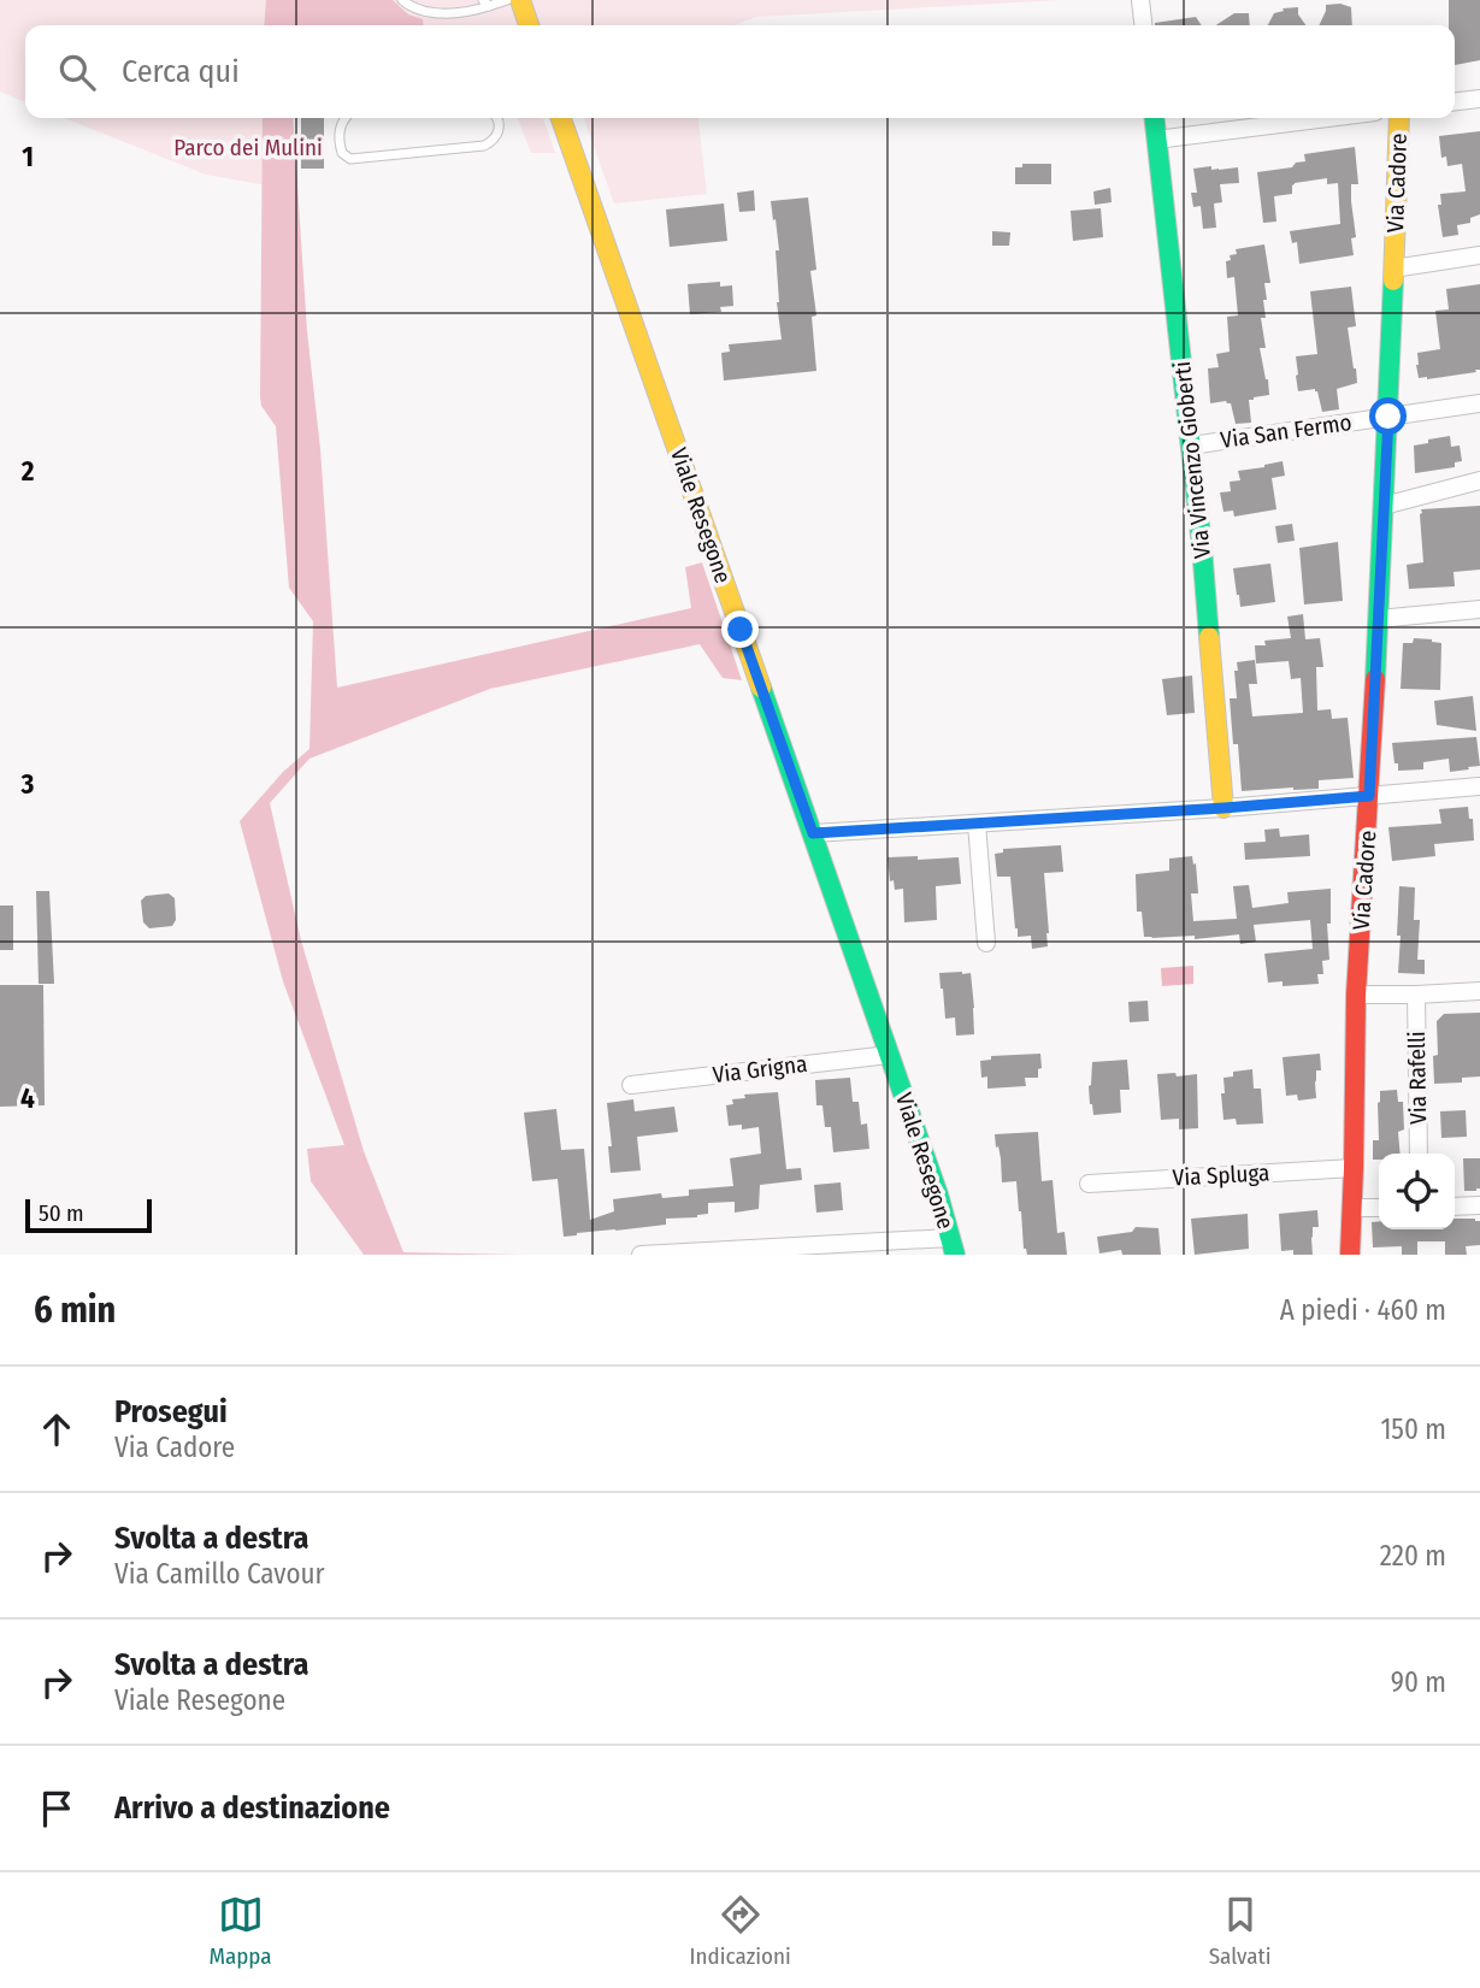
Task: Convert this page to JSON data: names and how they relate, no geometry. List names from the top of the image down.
{
  "streets": {
    "street": [
      "Via Cadore",
      "Via San Fermo",
      "Via Vincenzo Gioberti",
      "Viale Resegone",
      "Via Grigna",
      "Via Rafelli",
      "Via Spluga"
    ]
  },
  "crossings": [
    ["Via Cadore", "Via San Fermo"],
    ["Via Cadore", "Via Spluga"],
    ["Via San Fermo", "Via Vincenzo Gioberti"],
    ["Viale Resegone", "Via Grigna"]
  ],
  "parks": ["Parco dei Mulini"],
  "scale_bar": "50 m",
  "page": {
    "search": "Cerca qui",
    "scale": "50 m",
    "heading": ["6 min", "A piedi · 460 m"],
    "list": [
      ["Prosegui", "Via Cadore", "150 m"],
      ["Svolta a destra", "Via Camillo Cavour", "220 m"],
      ["Svolta a destra", "Viale Resegone", "90 m"],
      "Arrivo a destinazione"
    ],
    "nav": ["Mappa", "Indicazioni", "Salvati"]
  },
  "grid": {
    "rows": [
      "1",
      "2",
      "3",
      "4"
    ]
  }
}
